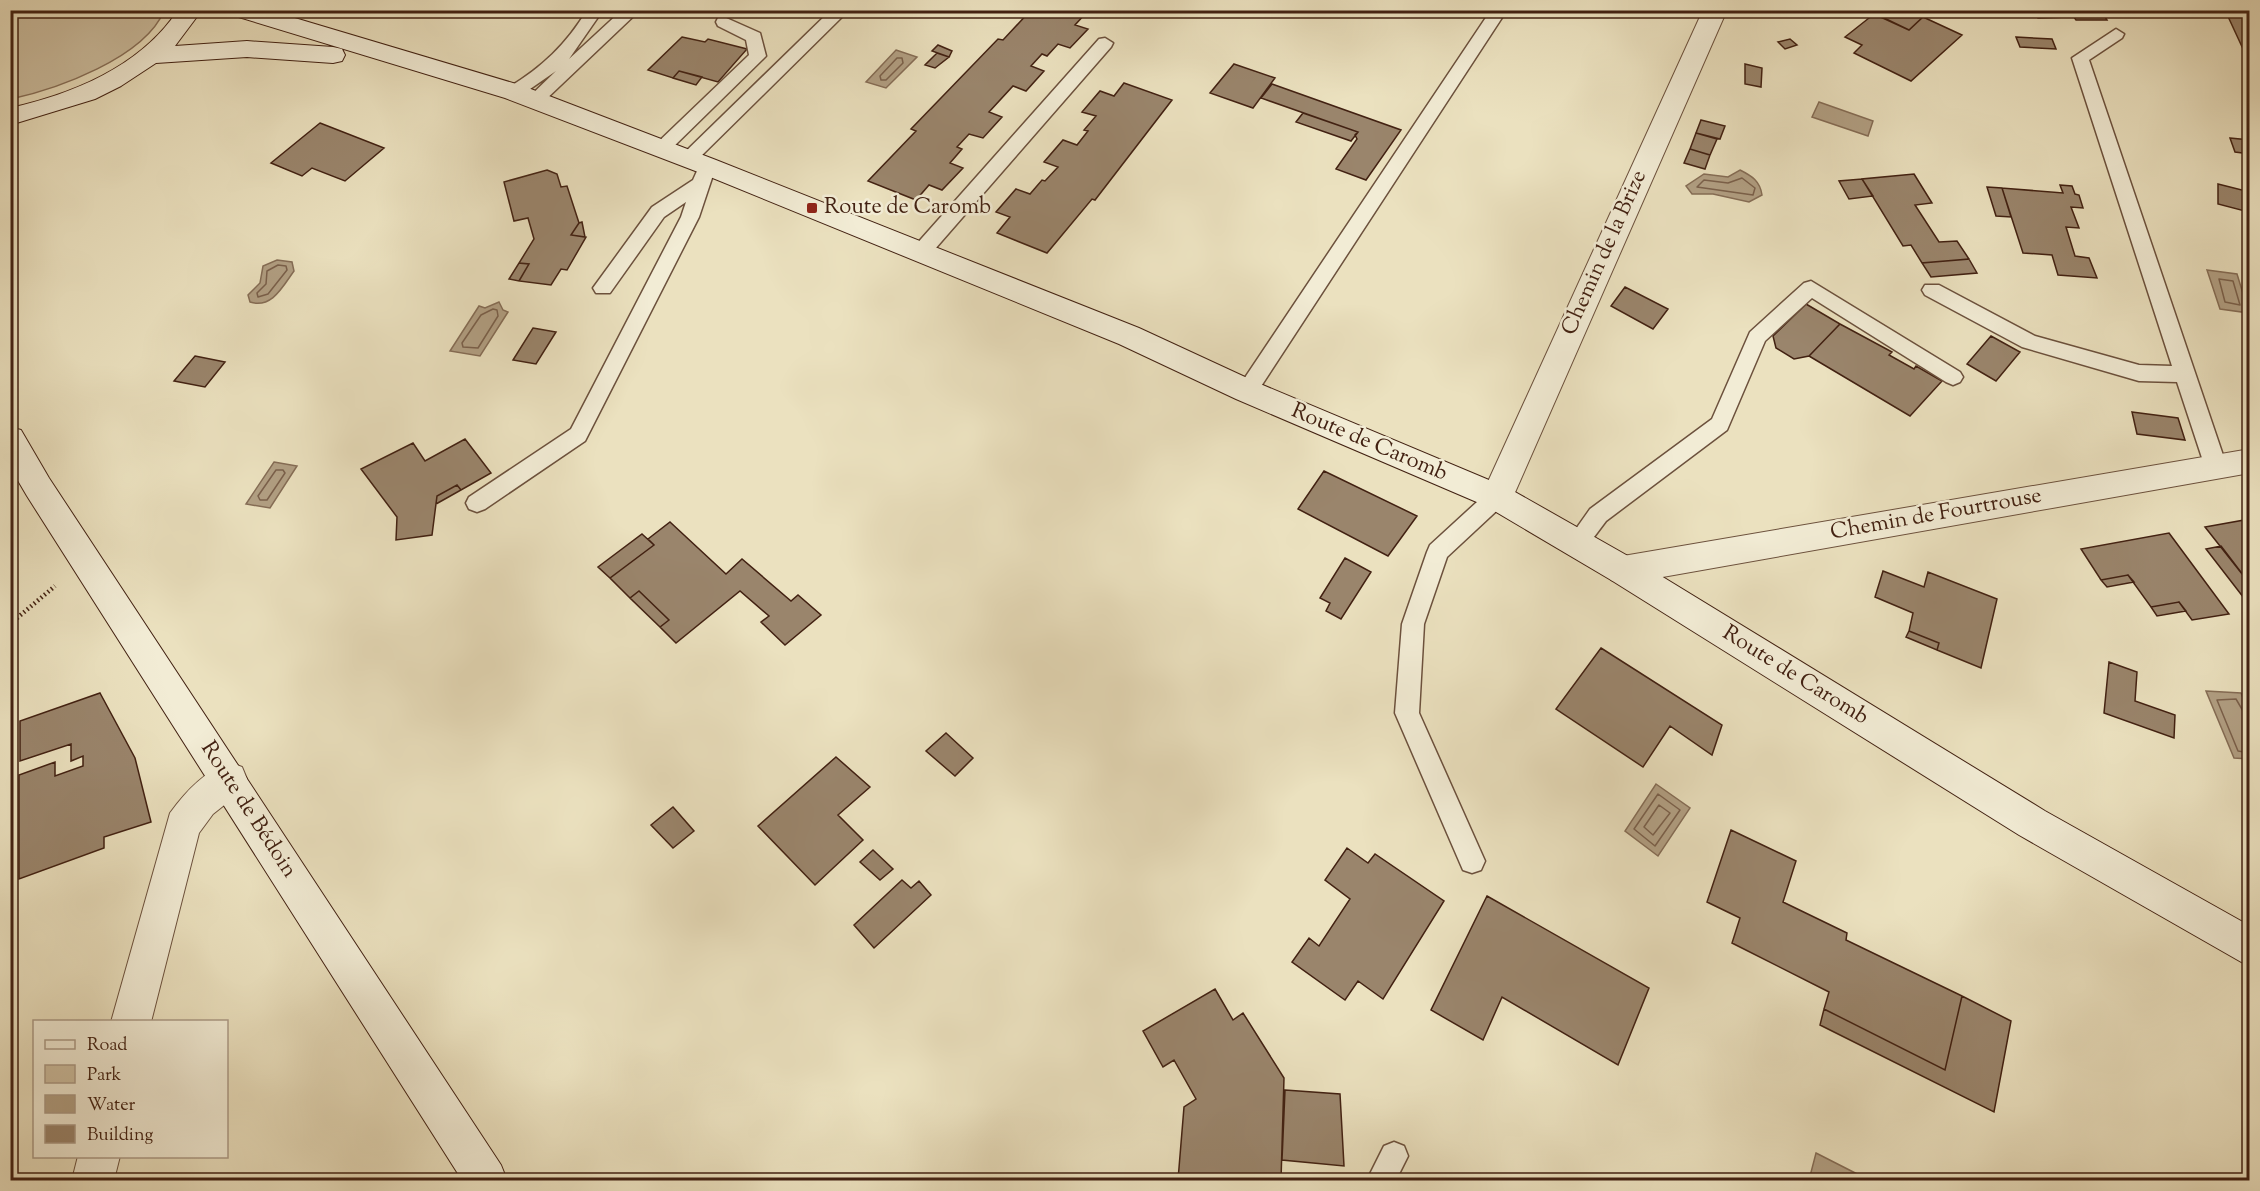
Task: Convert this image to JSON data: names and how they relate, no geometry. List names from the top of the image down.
{
  "streets": {
    "main road": [
      "Chemin de la Brize",
      "Route de Caromb",
      "Chemin de Fourtrouse",
      "Route de Bédoin"
    ]
  },
  "crossings": [
    ["Chemin de la Brize", "Route de Caromb"],
    ["Route de Caromb", "Chemin de Fourtrouse"]
  ],
  "places": {
    "transit": ["Route de Caromb"]
  },
  "legend": [
    "Road",
    "Park",
    "Water",
    "Building"
  ]
}
